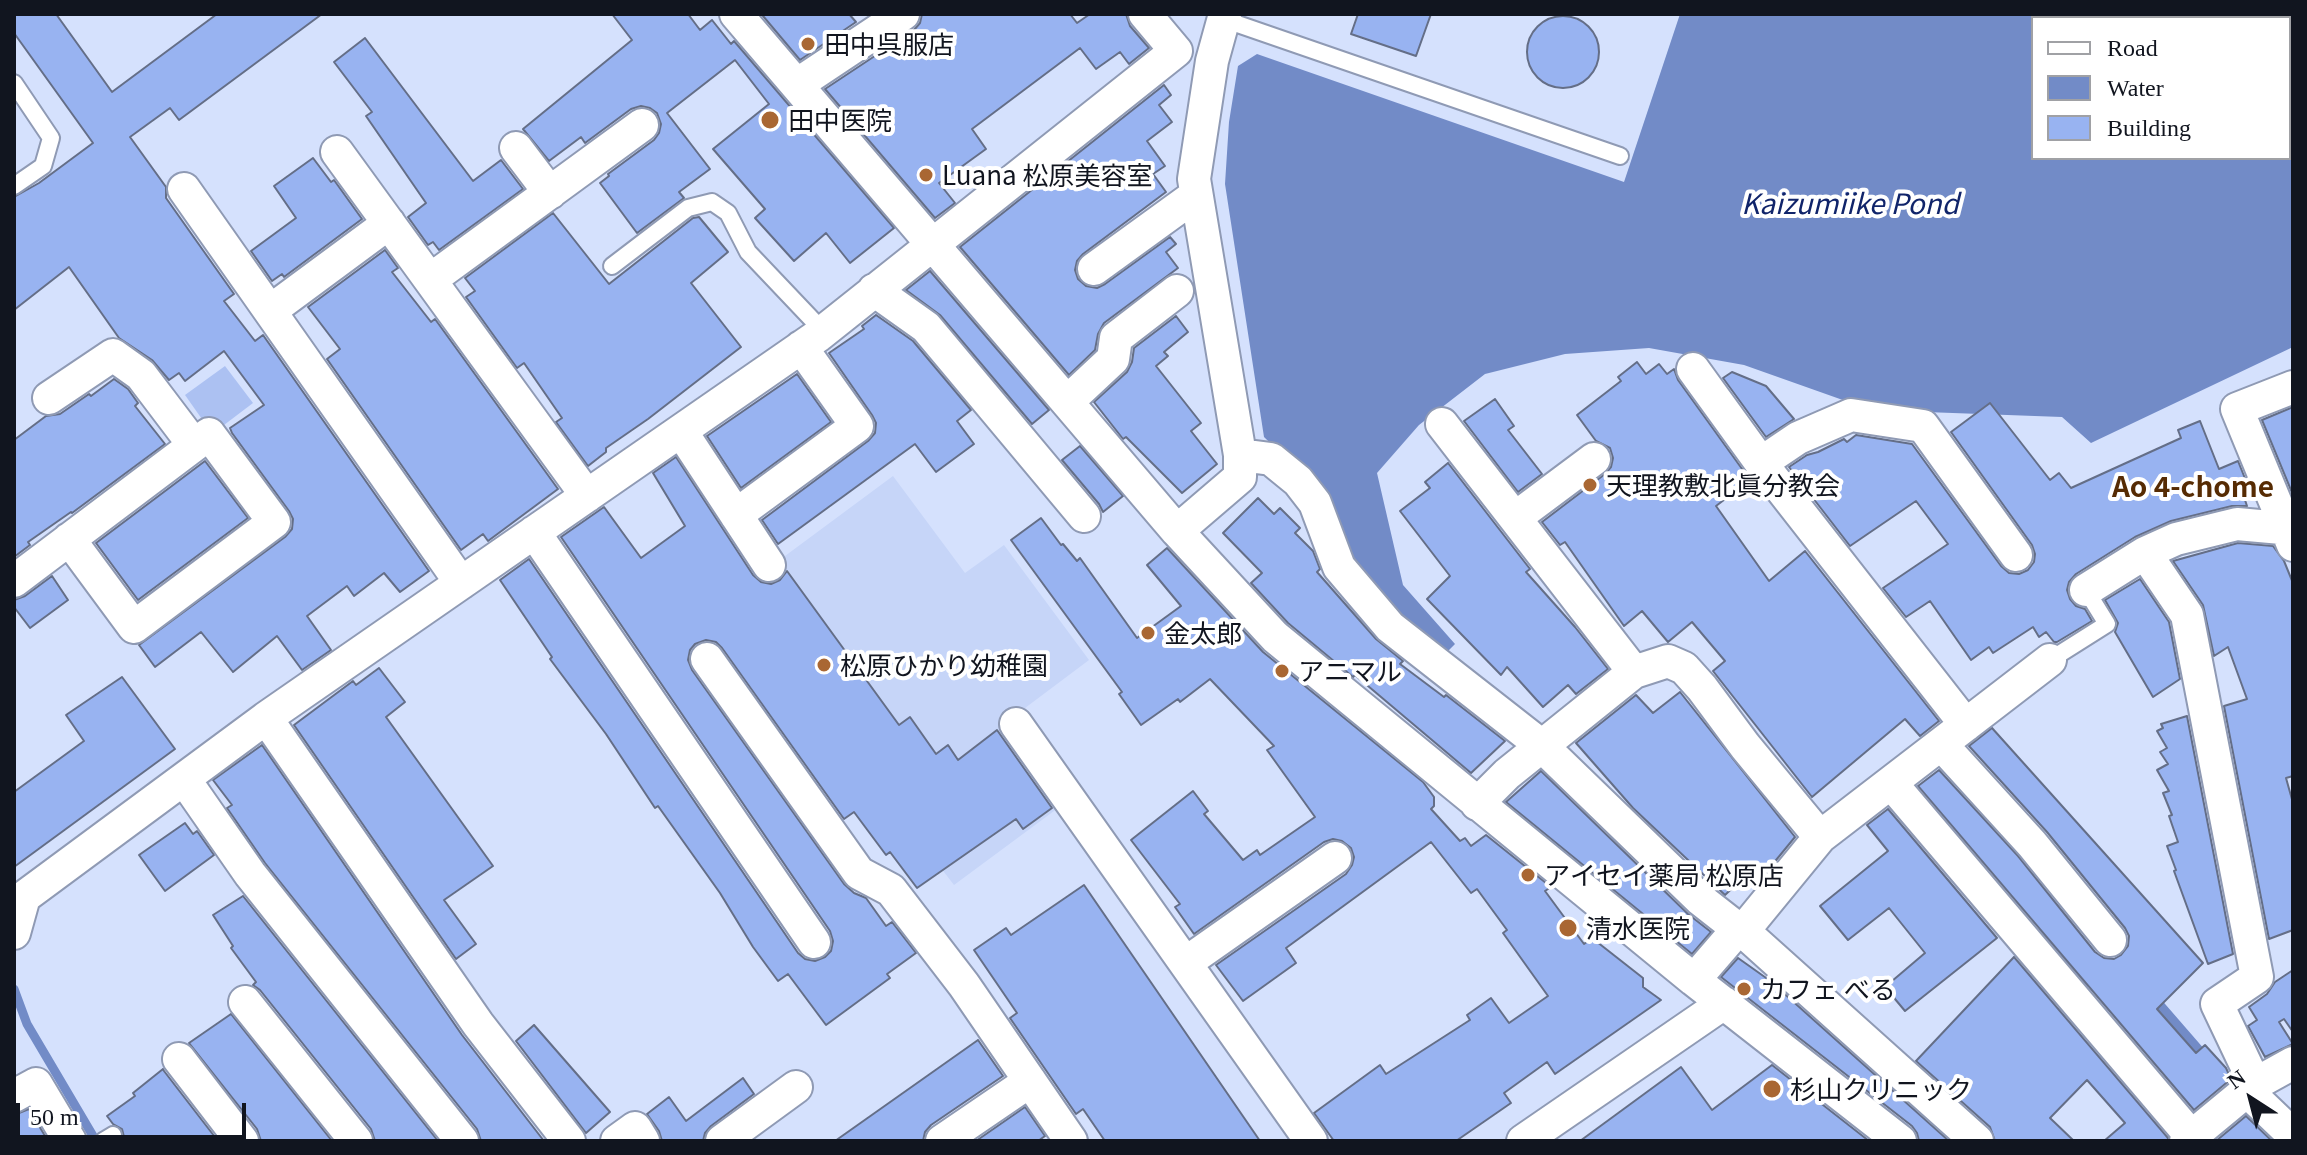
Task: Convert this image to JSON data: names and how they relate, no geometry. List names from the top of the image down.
{
  "districts": ["Ao 4-chome"],
  "water": ["Kaizumiike Pond"],
  "places": [
    "田中呉服店",
    "田中医院",
    "Luana 松原美容室",
    "天理教敷北眞分教会",
    "金太郎",
    "松原ひかり幼稚園",
    "アニマル",
    "アイセイ薬局 松原店",
    "清水医院",
    "カフェ べる",
    "杉山クリニック"
  ],
  "legend": ["Road", "Water", "Building"],
  "scale_bar": "50 m",
  "north": "top left"
}
